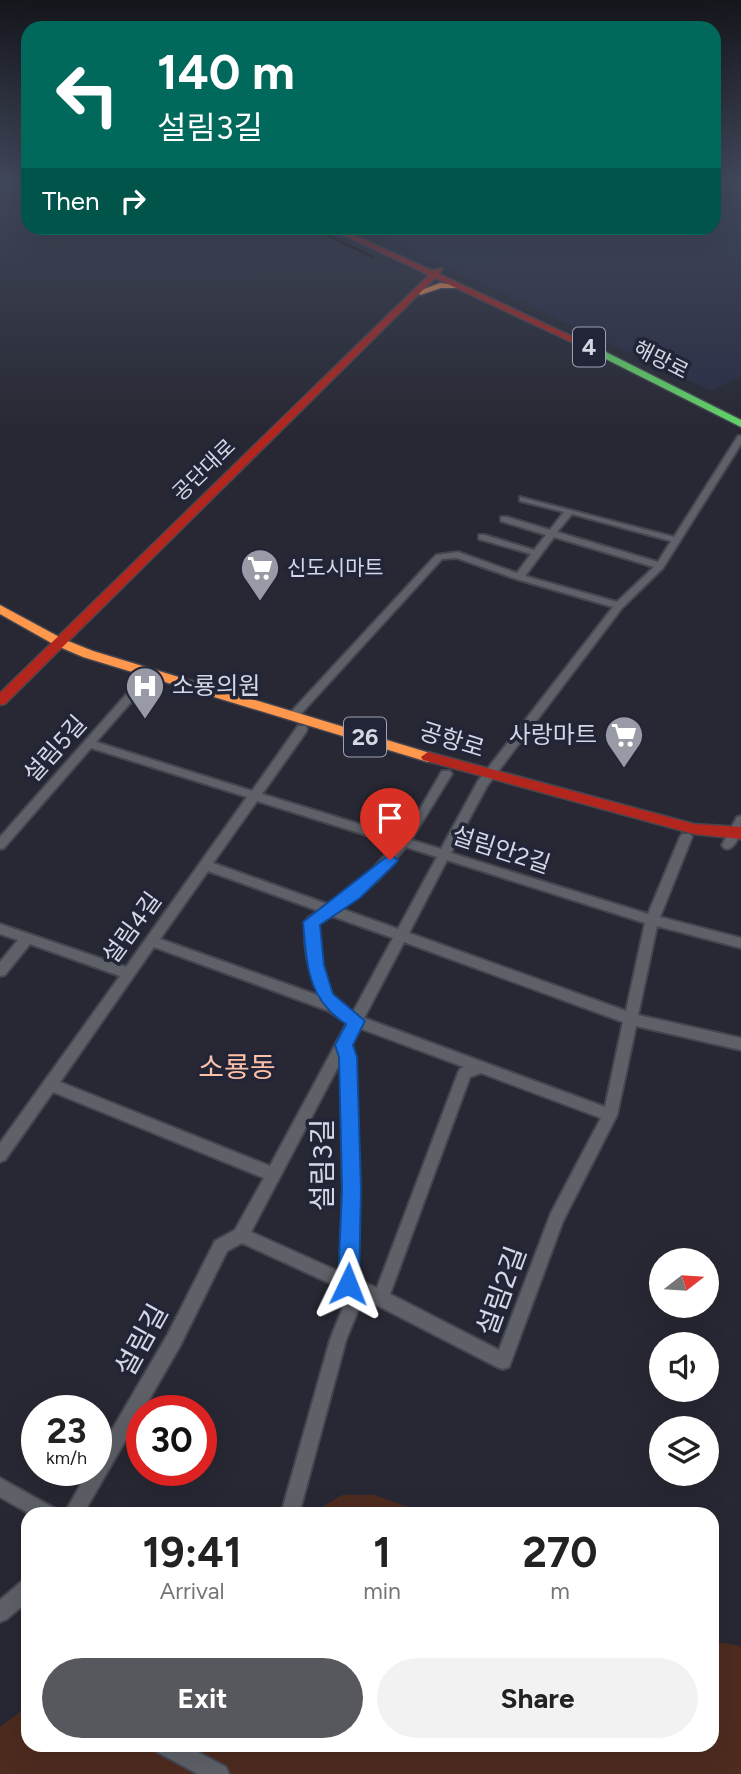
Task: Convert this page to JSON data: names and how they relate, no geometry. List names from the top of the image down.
{
  "streets": {
    "main road": [
      "4",
      "해망로",
      "공단대로",
      "26",
      "공항로"
    ],
    "street": [
      "설림5길",
      "설림안2길",
      "설림4길",
      "설림3길",
      "설림2길",
      "설림길"
    ]
  },
  "crossings": [
    ["해망로", "공단대로"],
    ["공단대로", "공항로"],
    ["공항로", "설림5길"],
    ["공항로", "설림4길"],
    ["공항로", "설림2길"],
    ["공항로", "설림길"],
    ["설림5길", "설림안2길"],
    ["설림안2길", "설림4길"],
    ["설림안2길", "설림2길"],
    ["설림안2길", "설림길"],
    ["설림3길", "설림2길"],
    ["설림3길", "설림길"]
  ],
  "districts": ["소룡동"],
  "places": {
    "supermarket": ["신도시마트", "사랑마트"],
    "hospital": ["소룡의원"]
  },
  "north": "right",
  "page": {
    "turn": ["140 m", "설림3길"],
    "then": "Then",
    "speed": "23 km/h",
    "limit": "30",
    "eta": [
      "19:41",
      "Arrival",
      "1",
      "min",
      "270",
      "m"
    ],
    "buttons": ["Exit", "Share"]
  }
}
